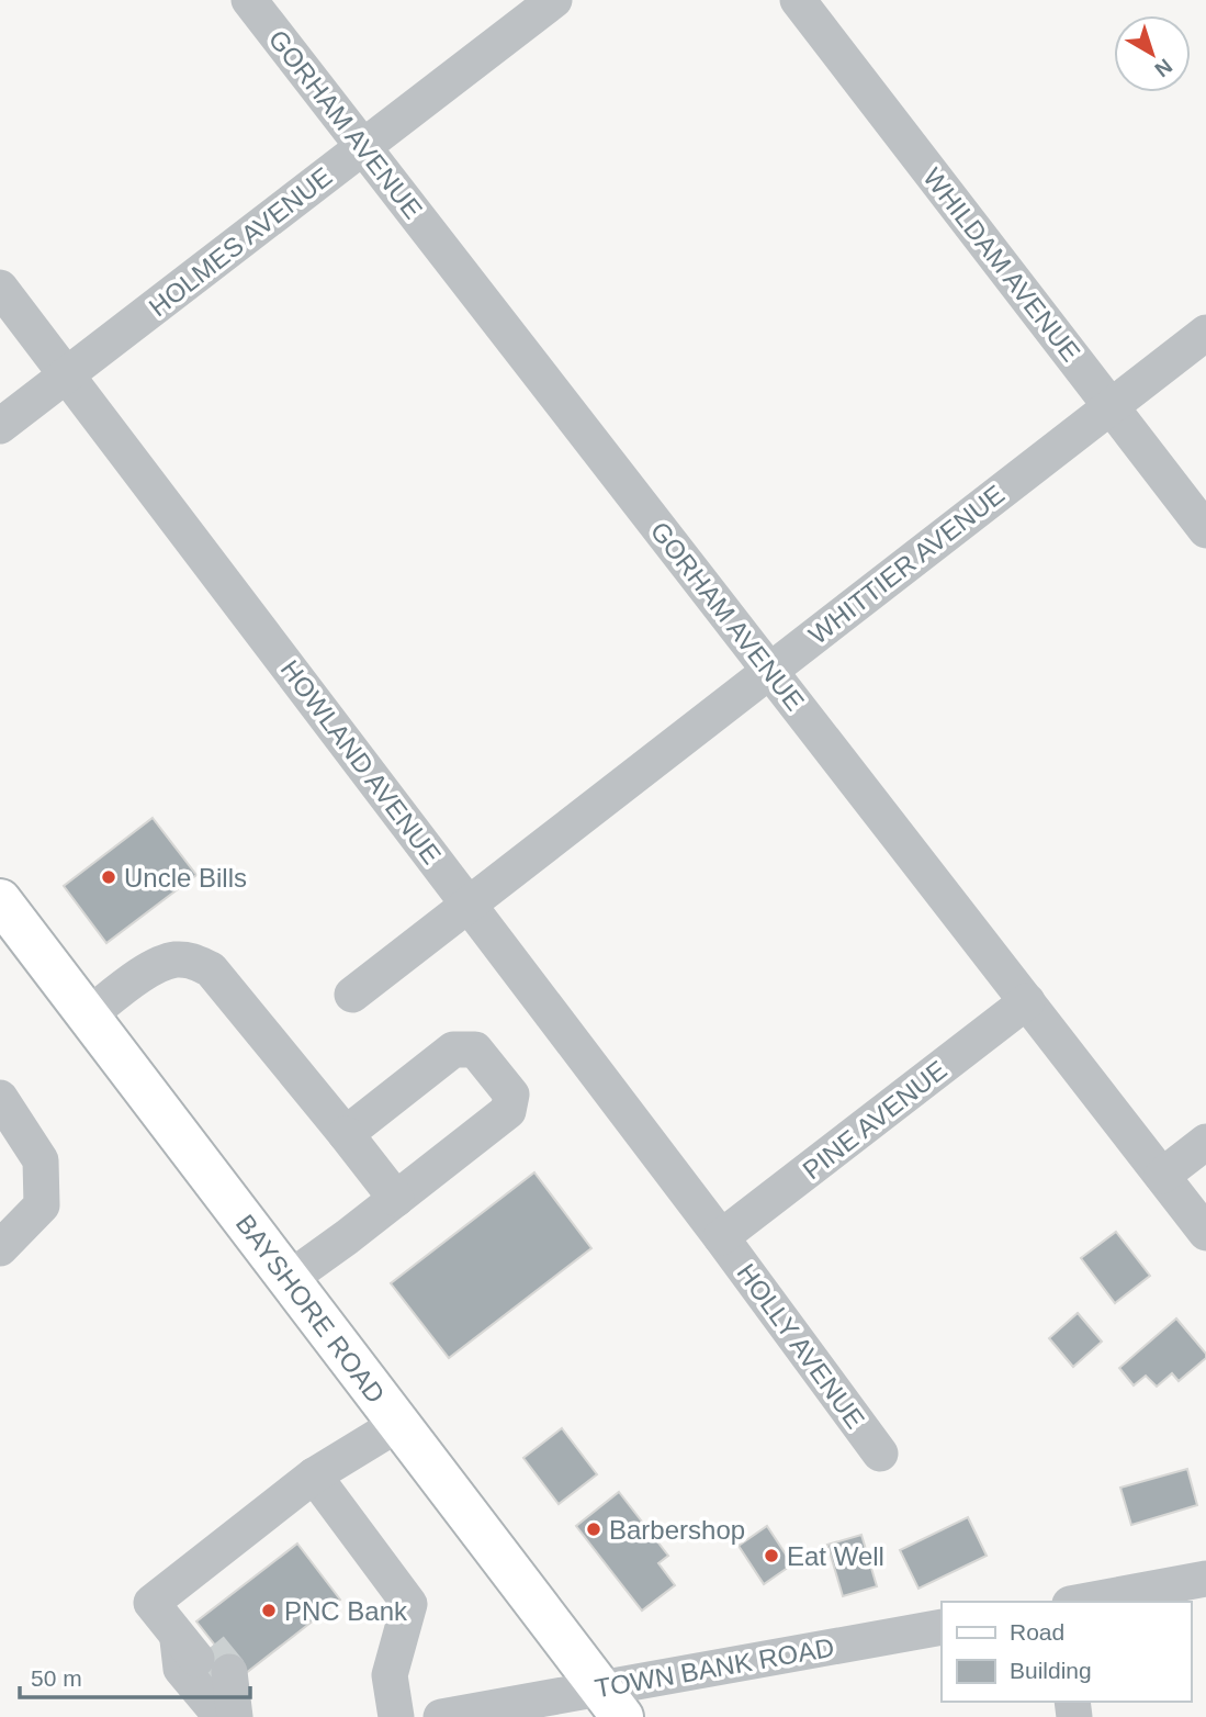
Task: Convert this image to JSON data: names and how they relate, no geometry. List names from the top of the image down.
{
  "streets": {
    "main road": ["BAYSHORE ROAD"],
    "street": [
      "GORHAM AVENUE",
      "HOLMES AVENUE",
      "WHILDAM AVENUE",
      "WHITTIER AVENUE",
      "HOWLAND AVENUE",
      "PINE AVENUE",
      "HOLLY AVENUE",
      "TOWN BANK ROAD"
    ]
  },
  "crossings": [
    ["GORHAM AVENUE", "HOLMES AVENUE"],
    ["GORHAM AVENUE", "WHITTIER AVENUE"],
    ["GORHAM AVENUE", "PINE AVENUE"],
    ["HOLMES AVENUE", "HOWLAND AVENUE"],
    ["WHILDAM AVENUE", "WHITTIER AVENUE"],
    ["WHITTIER AVENUE", "HOWLAND AVENUE"],
    ["HOWLAND AVENUE", "PINE AVENUE"],
    ["HOWLAND AVENUE", "HOLLY AVENUE"],
    ["PINE AVENUE", "HOLLY AVENUE"],
    ["BAYSHORE ROAD", "TOWN BANK ROAD"]
  ],
  "places": [
    "Uncle Bills",
    "Barbershop",
    "Eat Well",
    "PNC Bank"
  ],
  "legend": ["Road", "Building"],
  "scale_bar": "50 m",
  "north": "bottom right"
}
